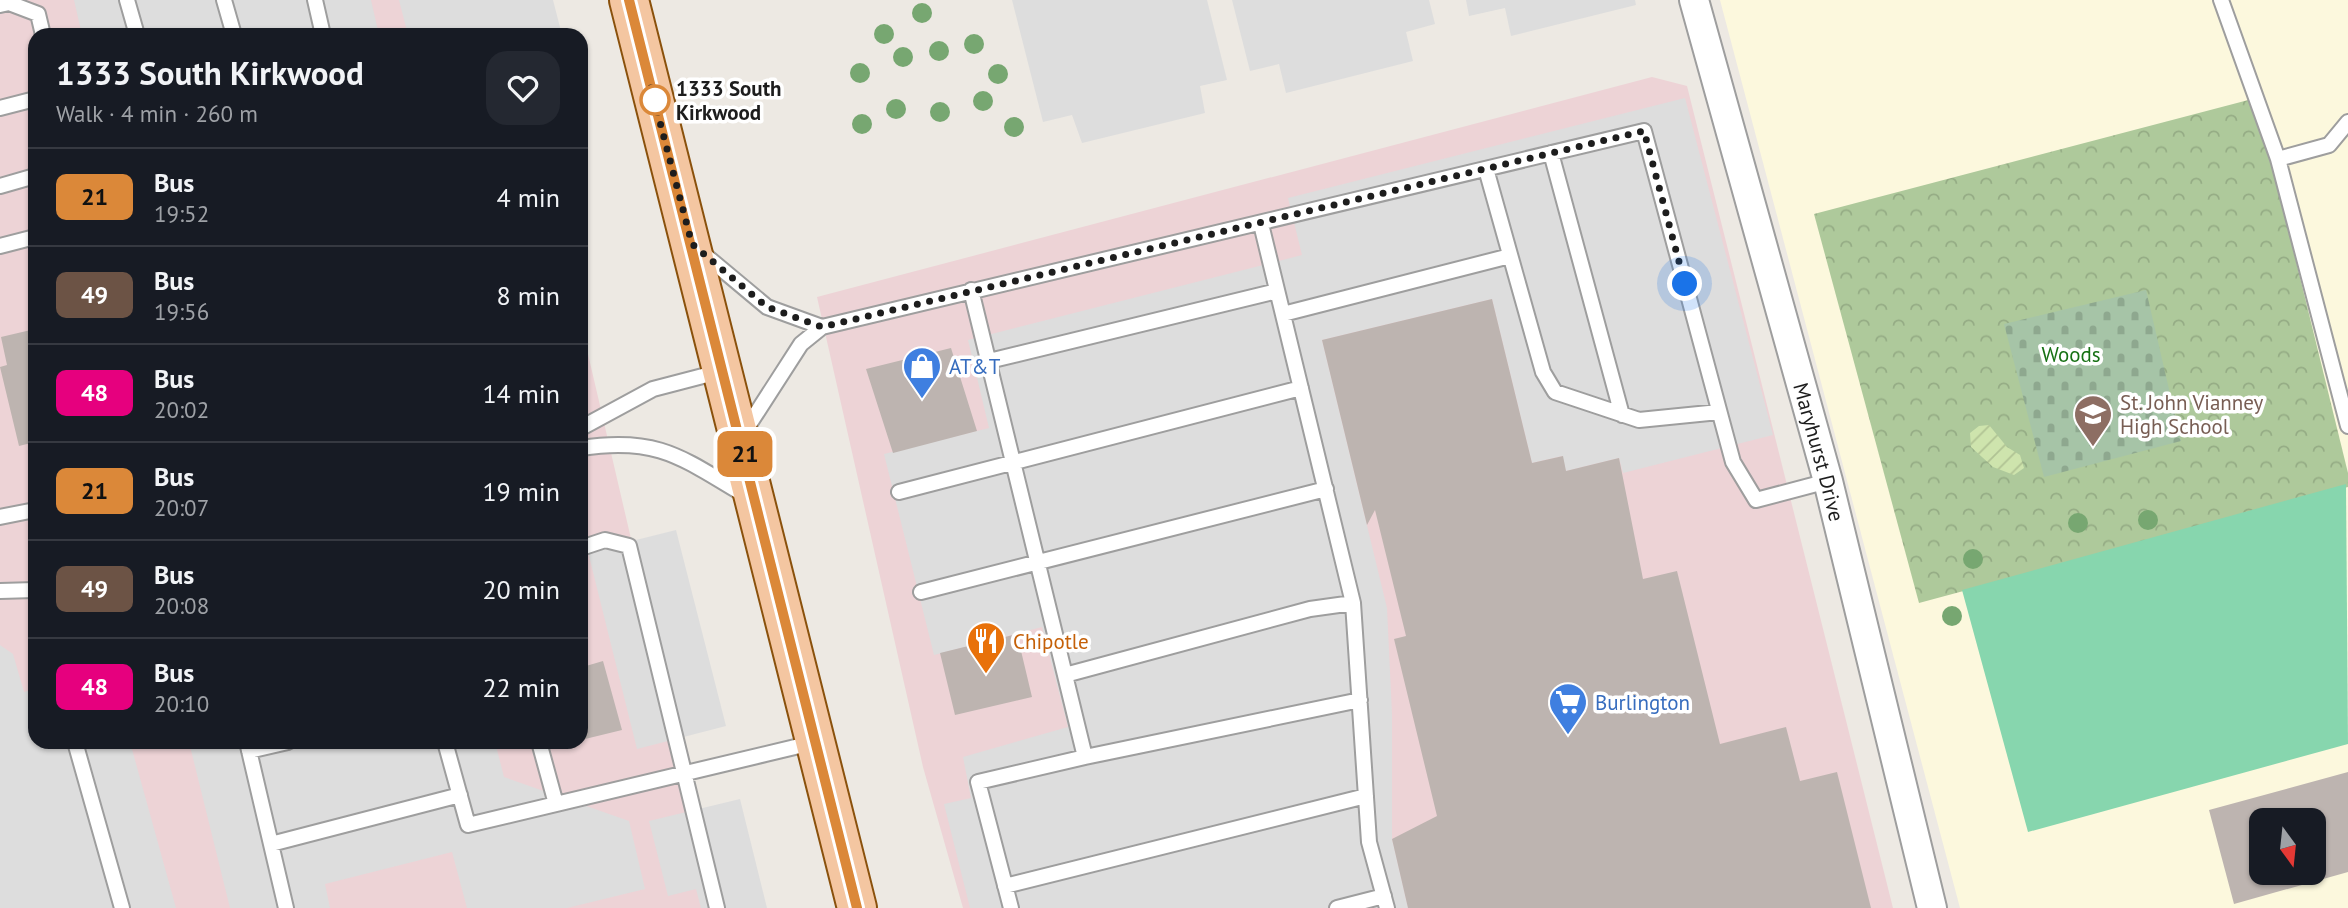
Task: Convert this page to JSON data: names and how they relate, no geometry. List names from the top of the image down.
{
  "streets": {
    "street": ["Maryhurst Drive"]
  },
  "parks": ["Woods"],
  "places": {
    "other": ["1333 South Kirkwood"],
    "shop": ["AT&T"],
    "school or university": ["St. John Vianney High School"],
    "restaurant": ["Chipotle"],
    "supermarket": ["Burlington"]
  },
  "lines": ["bus line 21"],
  "north": "bottom",
  "page": {
    "on_map": "21",
    "heading": ["1333 South Kirkwood", "Walk · 4 min · 260 m"],
    "list": [
      {
        "mark": "21",
        "name": "Bus",
        "note": "19:52",
        "value": "4 min"
      },
      {
        "mark": "49",
        "name": "Bus",
        "note": "19:56",
        "value": "8 min"
      },
      {
        "mark": "48",
        "name": "Bus",
        "note": "20:02",
        "value": "14 min"
      },
      {
        "mark": "21",
        "name": "Bus",
        "note": "20:07",
        "value": "19 min"
      },
      {
        "mark": "49",
        "name": "Bus",
        "note": "20:08",
        "value": "20 min"
      },
      {
        "mark": "48",
        "name": "Bus",
        "note": "20:10",
        "value": "22 min"
      }
    ]
  }
}
